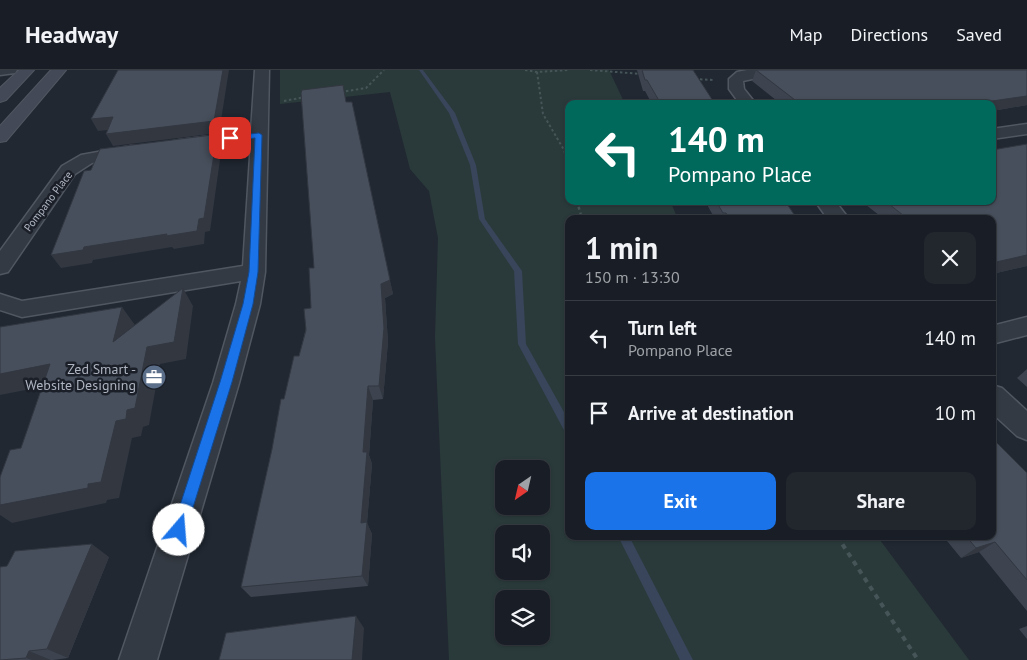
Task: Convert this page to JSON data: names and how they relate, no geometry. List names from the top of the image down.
{
  "streets": {
    "street": ["Pompano Place"]
  },
  "places": {
    "office": ["Zed Smart - Website Designing"]
  },
  "north": "bottom left",
  "page": {
    "header": "Headway",
    "nav": ["Map", "Directions", "Saved"],
    "turn": ["140 m", "Pompano Place"],
    "heading": ["1 min", "150 m · 13:30"],
    "list": [
      {
        "name": "Turn left",
        "note": "Pompano Place",
        "value": "140 m"
      },
      {
        "name": "Arrive at destination",
        "value": "10 m"
      }
    ],
    "buttons": ["Exit", "Share"]
  }
}
